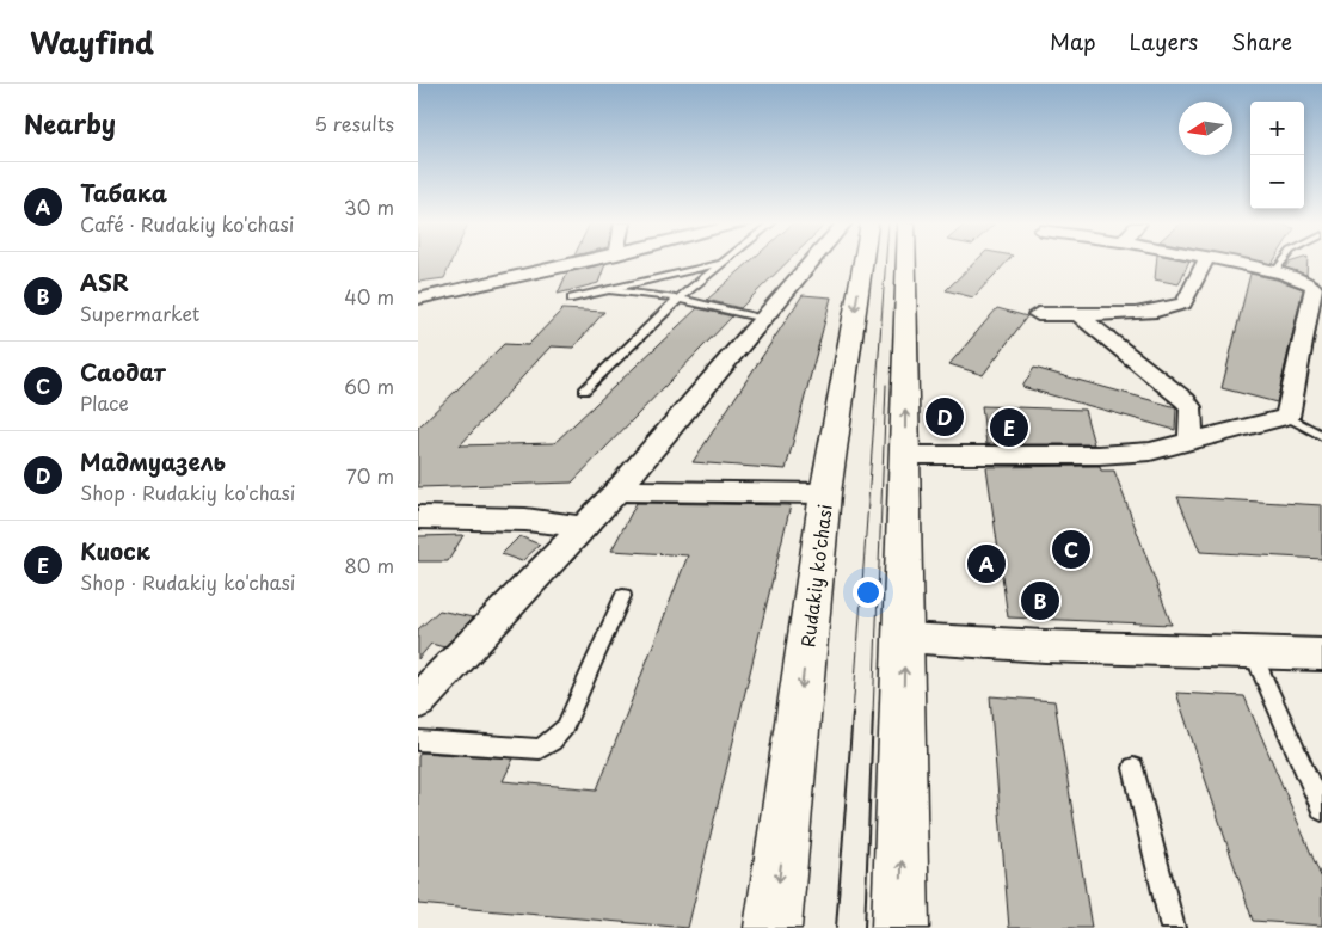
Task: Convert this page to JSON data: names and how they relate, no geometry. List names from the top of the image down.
{
  "streets": {
    "main road": ["Rudakiy ko'chasi"]
  },
  "north": "left",
  "page": {
    "header": "Wayfind",
    "nav": ["Map", "Layers", "Share"],
    "heading": ["Nearby", "5 results"],
    "map_buttons": ["+", "−"],
    "list": [
      {
        "mark": "A",
        "name": "Табака",
        "note": "Café · Rudakiy ko'chasi",
        "value": "30 m"
      },
      {
        "mark": "B",
        "name": "ASR",
        "note": "Supermarket",
        "value": "40 m"
      },
      {
        "mark": "C",
        "name": "Саодат",
        "note": "Place",
        "value": "60 m"
      },
      {
        "mark": "D",
        "name": "Мадмуазель",
        "note": "Shop · Rudakiy ko'chasi",
        "value": "70 m"
      },
      {
        "mark": "E",
        "name": "Киоск",
        "note": "Shop · Rudakiy ko'chasi",
        "value": "80 m"
      }
    ],
    "pins": [
      "D",
      "E",
      "C",
      "A",
      "B"
    ]
  }
}
